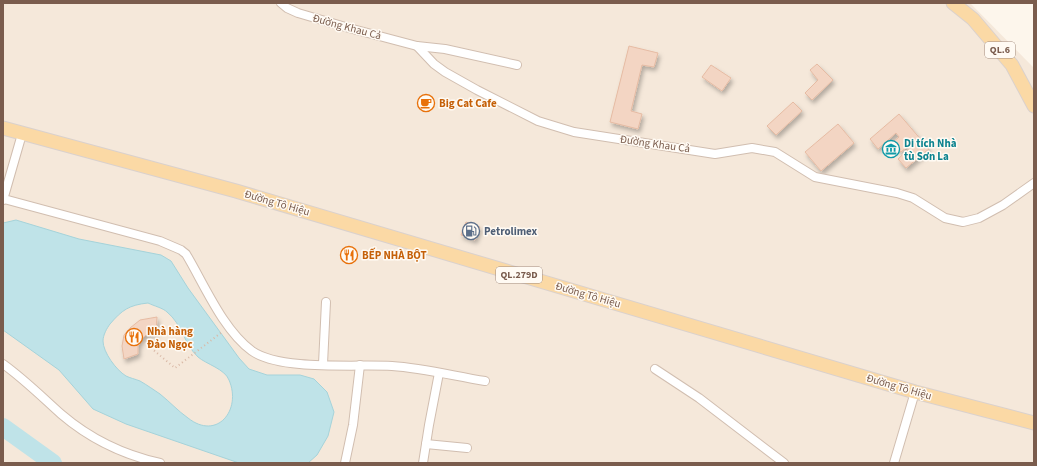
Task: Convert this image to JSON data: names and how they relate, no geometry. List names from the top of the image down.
{
  "streets": {
    "main road": ["QL.6", "Đường Tô Hiệu", "QL.279D"],
    "street": ["Đường Khau Cả"]
  },
  "places": {
    "cafe": ["Big Cat Cafe"],
    "museum": ["Di tích Nhà tù Sơn La"],
    "fuel station": ["Petrolimex"],
    "restaurant": ["BẾP NHÀ BỘT", "Nhà hàng Đảo Ngọc"]
  }
}
